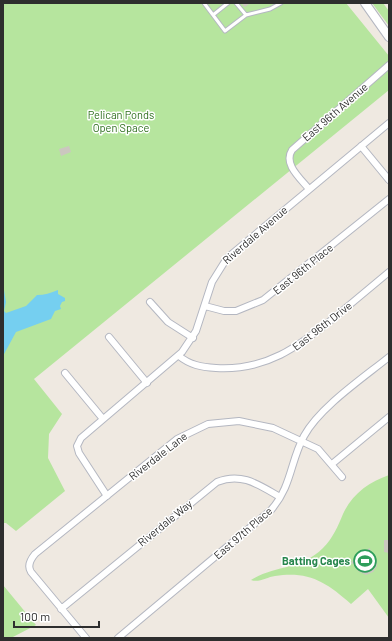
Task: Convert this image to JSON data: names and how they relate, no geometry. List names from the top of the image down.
{
  "streets": {
    "street": [
      "East 96th Avenue",
      "Riverdale Avenue",
      "East 96th Place",
      "East 96th Drive",
      "Riverdale Lane",
      "Riverdale Way",
      "East 97th Place"
    ]
  },
  "crossings": [
    ["East 96th Avenue", "Riverdale Avenue"],
    ["Riverdale Avenue", "East 96th Place"],
    ["Riverdale Avenue", "East 96th Drive"],
    ["Riverdale Avenue", "Riverdale Lane"],
    ["Riverdale Lane", "Riverdale Way"],
    ["Riverdale Lane", "East 97th Place"],
    ["Riverdale Way", "East 97th Place"]
  ],
  "parks": ["Pelican Ponds Open Space"],
  "places": {
    "sports": ["Batting Cages"]
  },
  "scale_bar": "100 m"
}
